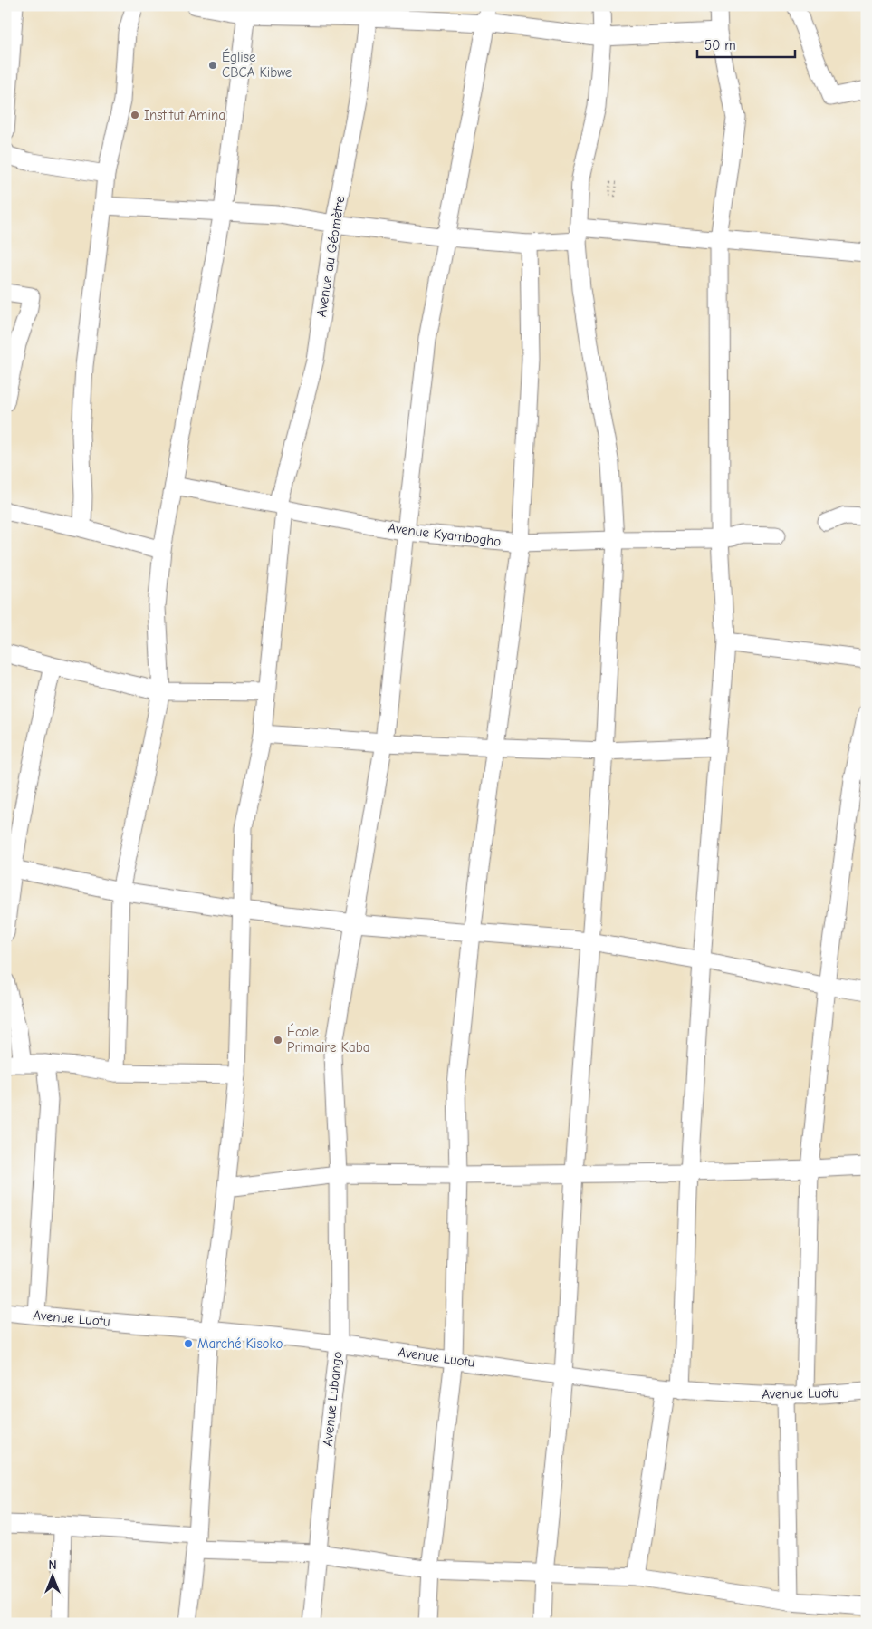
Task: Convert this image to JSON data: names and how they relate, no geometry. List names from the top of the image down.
{
  "streets": {
    "street": [
      "Avenue du Géomètre",
      "Avenue Kyambogho",
      "Avenue Luotu",
      "Avenue Lubango"
    ]
  },
  "crossings": [
    ["Avenue du Géomètre", "Avenue Kyambogho"],
    ["Avenue du Géomètre", "Avenue Luotu"],
    ["Avenue Kyambogho", "Avenue Lubango"],
    ["Avenue Luotu", "Avenue Lubango"]
  ],
  "places": [
    "Église CBCA Kibwe",
    "Institut Amina",
    "École Primaire Kaba",
    "Marché Kisoko"
  ],
  "scale_bar": "50 m",
  "north": "top"
}
